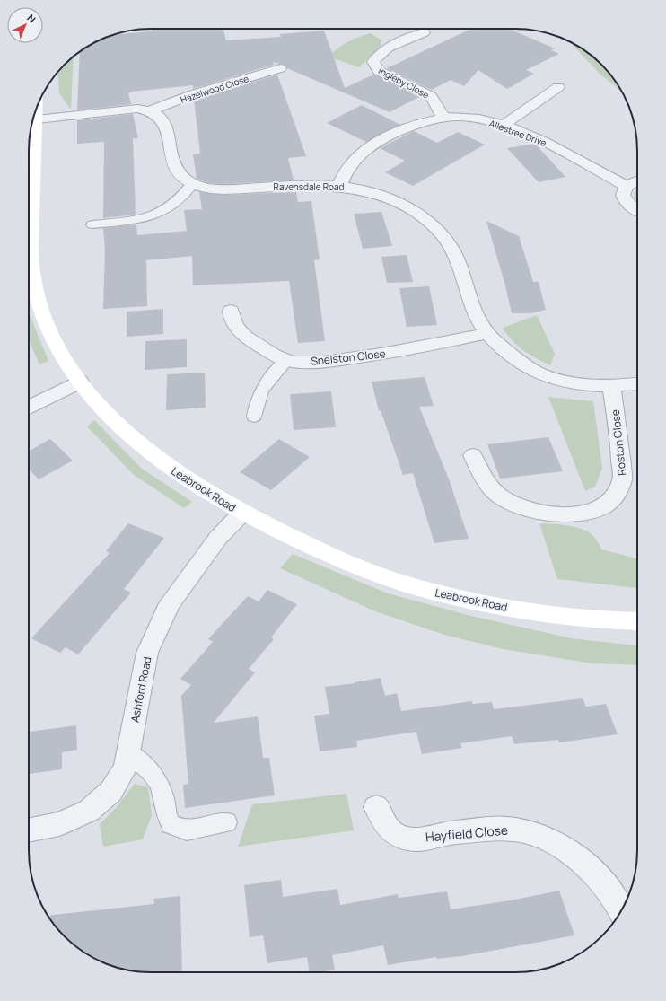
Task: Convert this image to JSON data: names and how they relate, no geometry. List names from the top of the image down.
{
  "streets": {
    "street": [
      "Ingleby Close",
      "Hazelwood Close",
      "Allestree Drive",
      "Ravensdale Road",
      "Snelston Close",
      "Roston Close",
      "Leabrook Road",
      "Ashford Road",
      "Hayfield Close"
    ]
  },
  "crossings": [
    ["Ingleby Close", "Allestree Drive"],
    ["Hazelwood Close", "Ravensdale Road"],
    ["Allestree Drive", "Ravensdale Road"],
    ["Ravensdale Road", "Snelston Close"],
    ["Ravensdale Road", "Roston Close"],
    ["Leabrook Road", "Ashford Road"]
  ],
  "north": "top right"
}
